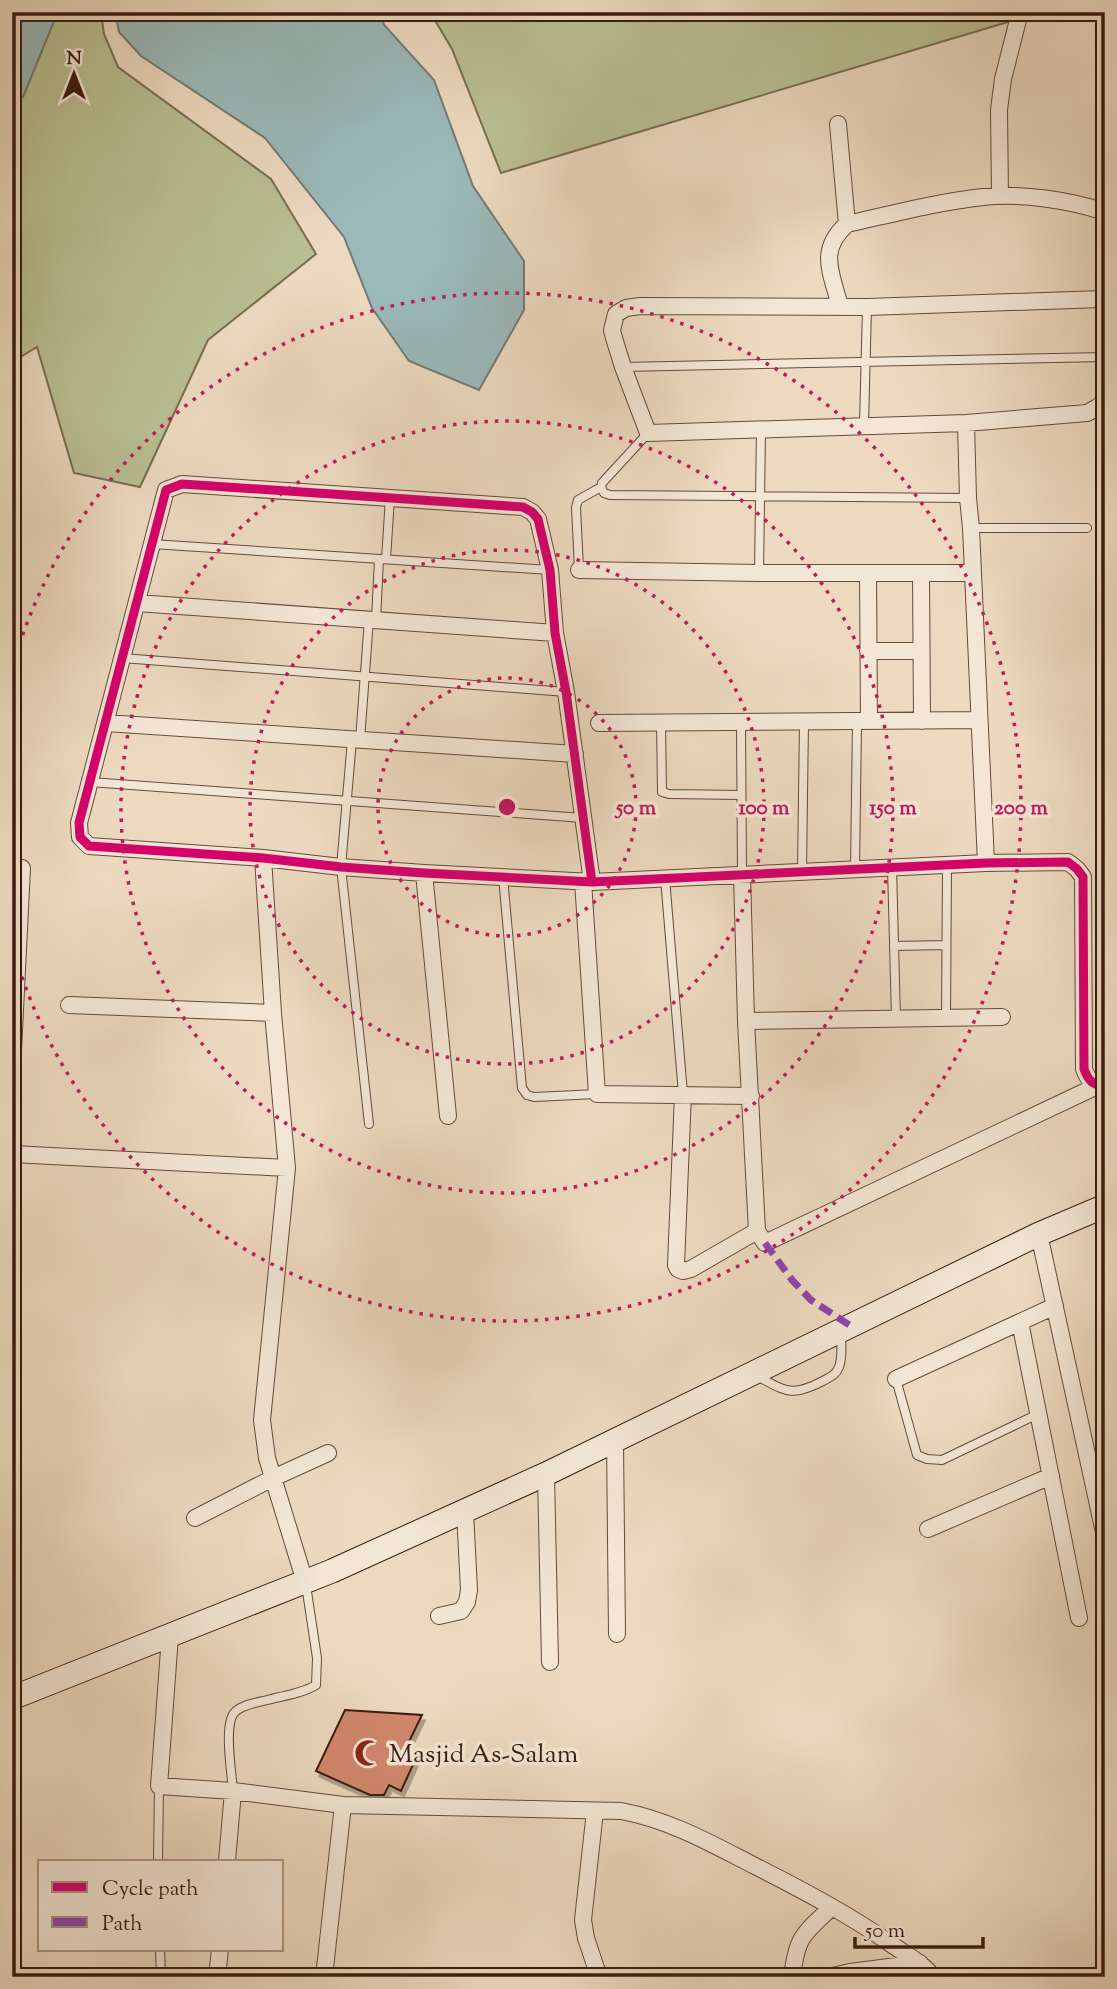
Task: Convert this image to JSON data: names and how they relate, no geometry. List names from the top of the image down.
{
  "places": {
    "mosque": ["Masjid As-Salam"]
  },
  "legend": ["Cycle path", "Path"],
  "scale_bar": "50 m",
  "north": "top",
  "rings": [
    "50 m",
    "100 m",
    "150 m",
    "200 m"
  ]
}
